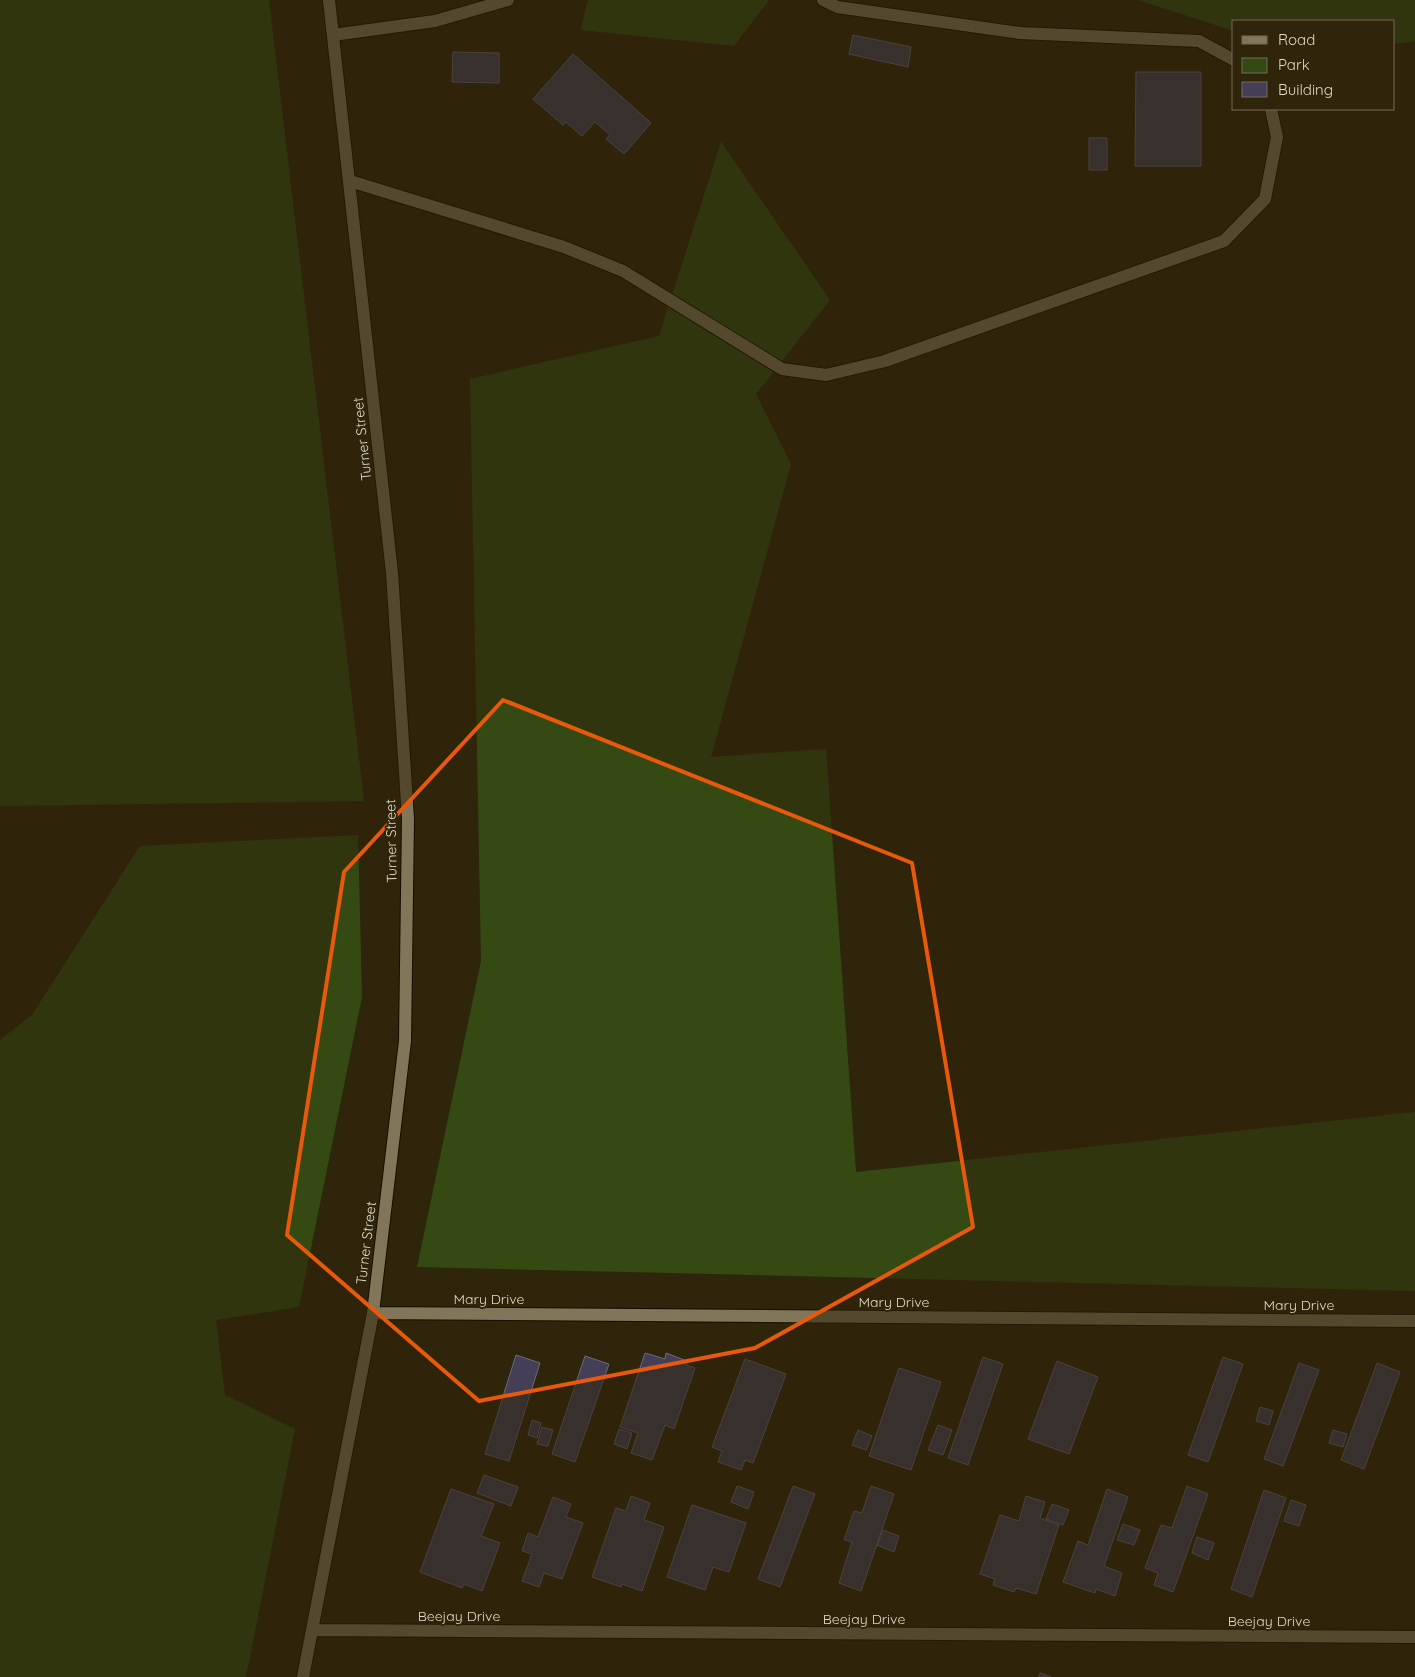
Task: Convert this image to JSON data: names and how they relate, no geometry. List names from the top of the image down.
{
  "streets": {
    "street": ["Turner Street", "Mary Drive", "Beejay Drive"]
  },
  "crossings": [
    ["Turner Street", "Mary Drive"],
    ["Turner Street", "Beejay Drive"]
  ],
  "legend": ["Road", "Park", "Building"]
}
